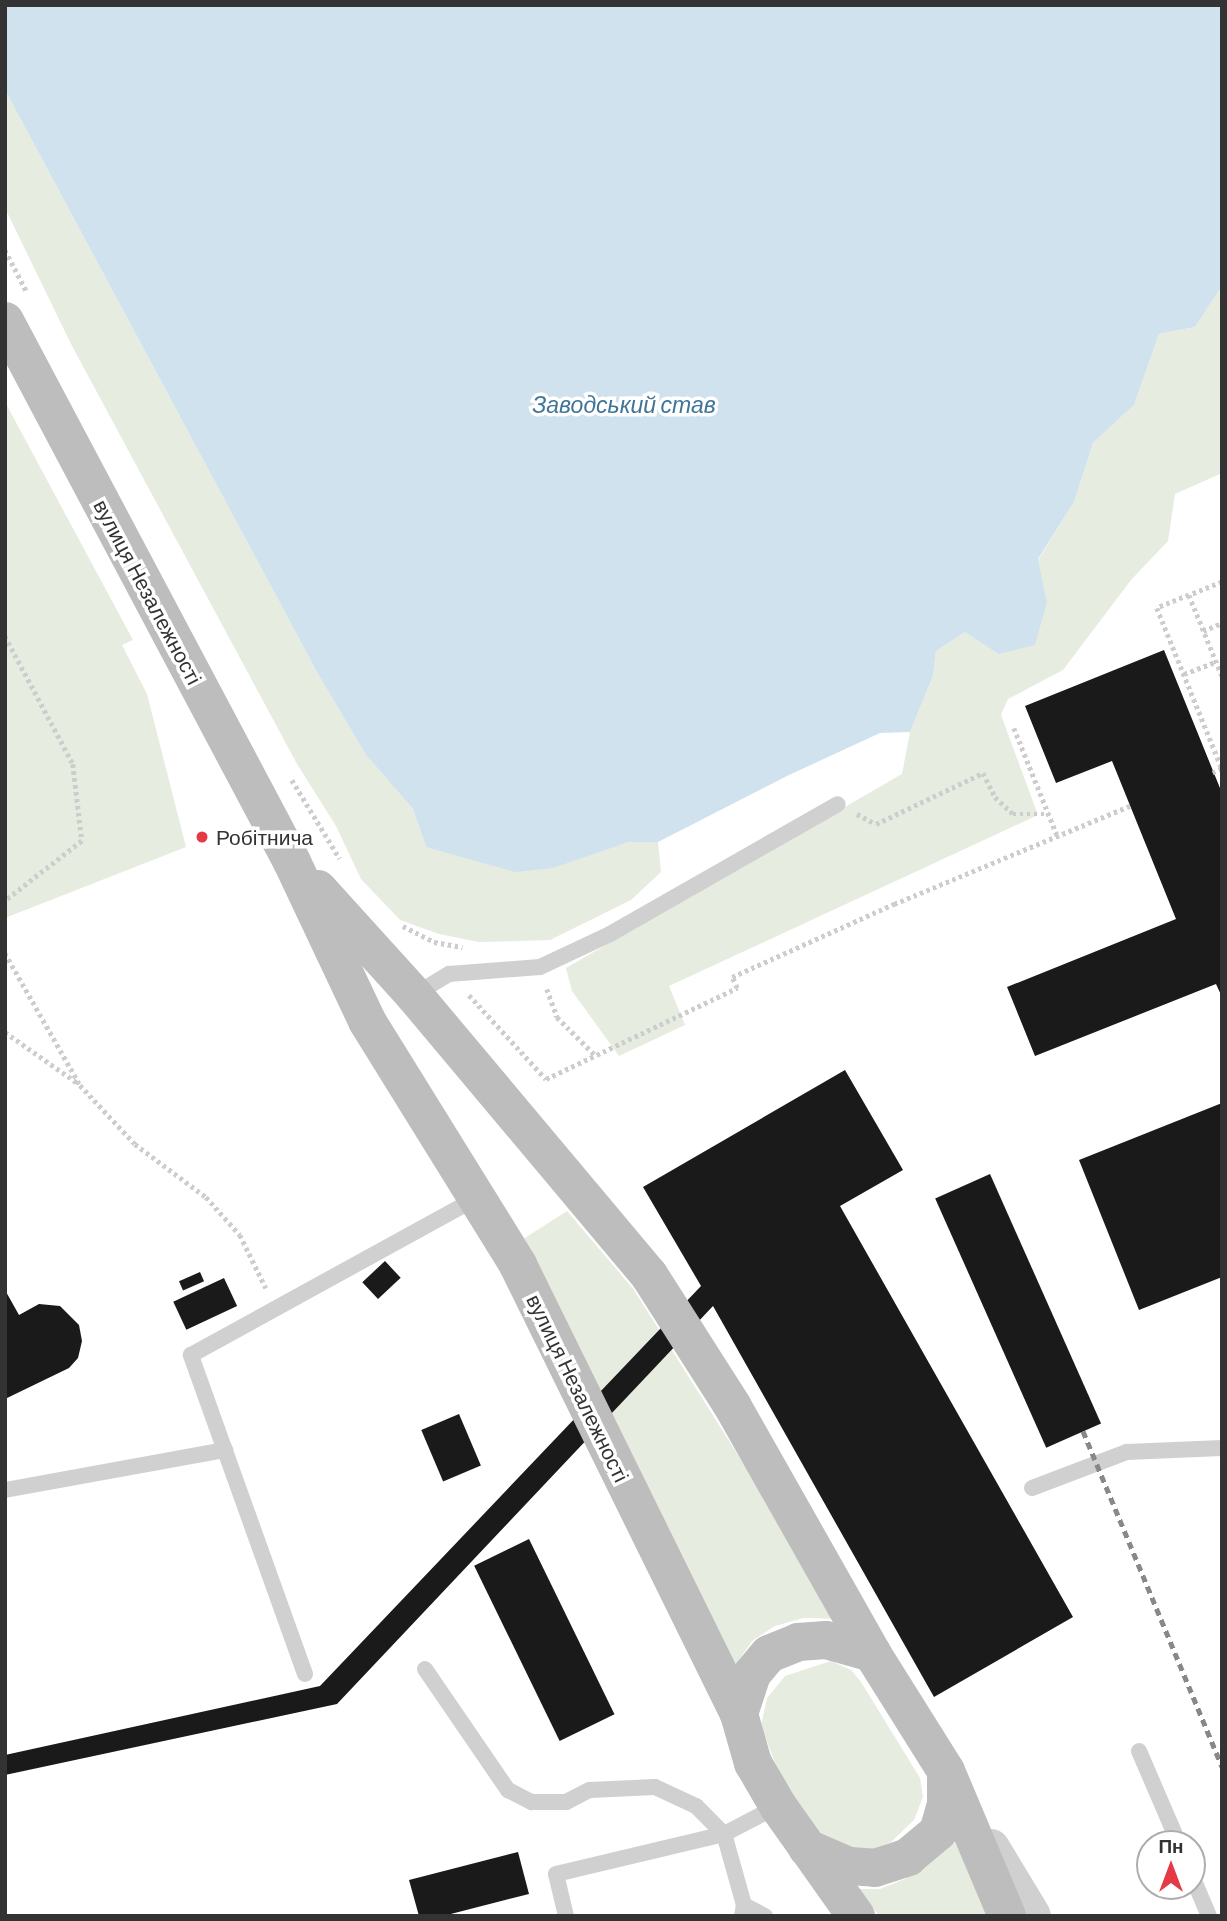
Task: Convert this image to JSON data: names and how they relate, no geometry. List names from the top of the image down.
{
  "streets": {
    "main road": ["вулиця Незалежності"]
  },
  "water": ["Заводський став"],
  "places": ["Робітнича"],
  "north": "top"
}
